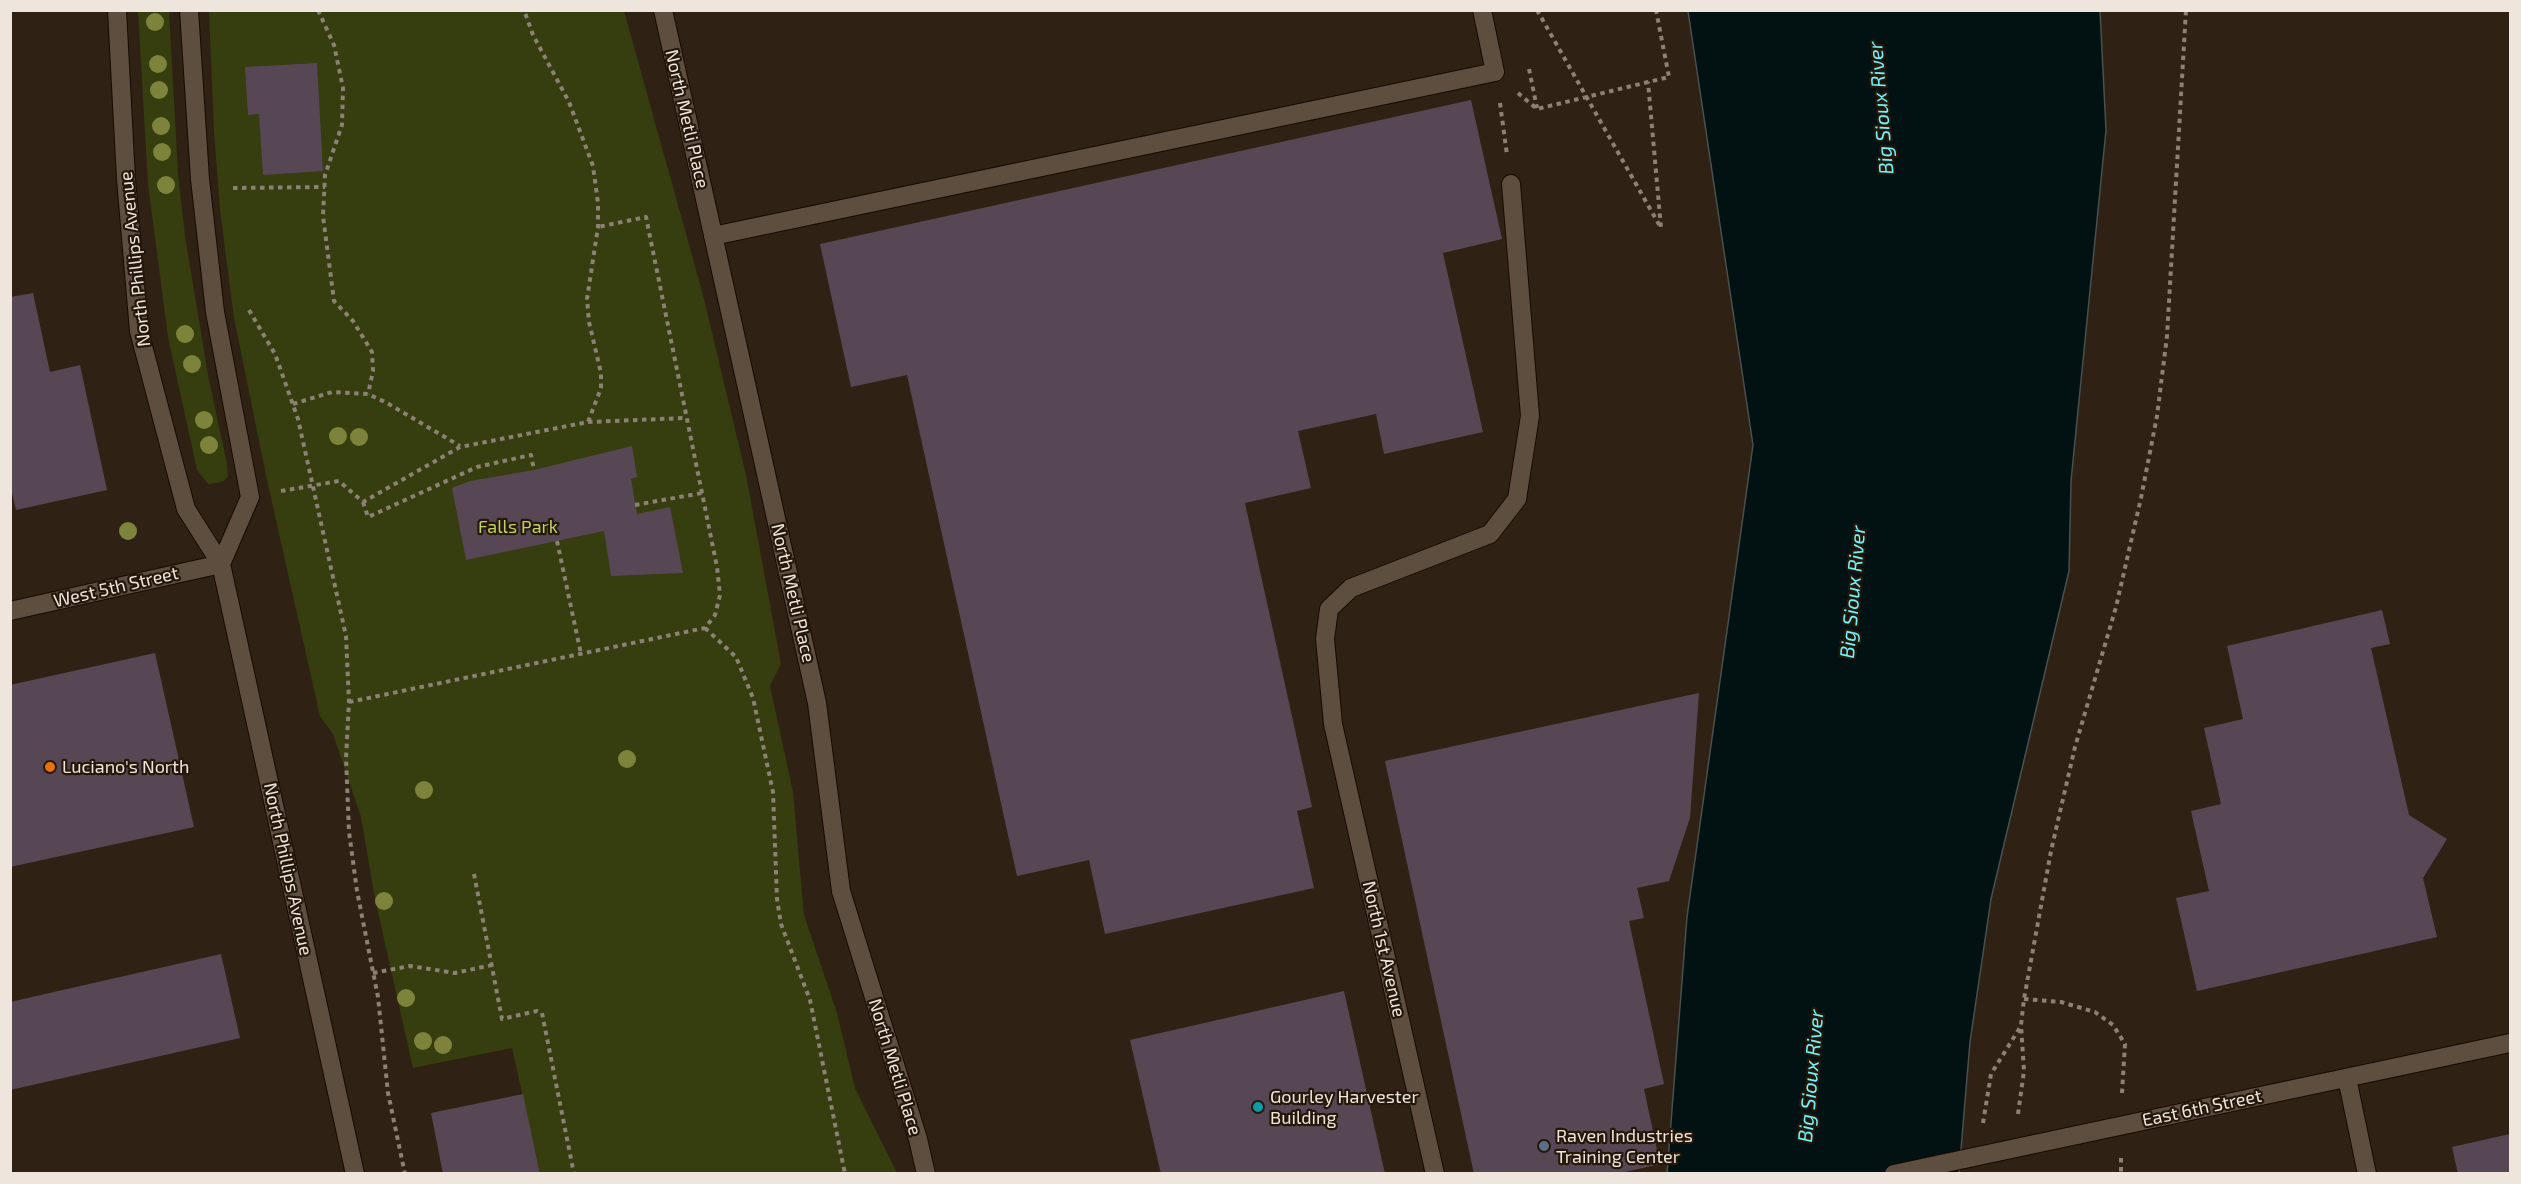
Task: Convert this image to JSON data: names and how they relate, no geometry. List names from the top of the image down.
{
  "streets": {
    "street": [
      "North Metli Place",
      "North Phillips Avenue",
      "West 5th Street",
      "North 1st Avenue",
      "East 6th Street"
    ]
  },
  "crossings": [
    ["North Phillips Avenue", "West 5th Street"]
  ],
  "water": ["Big Sioux River"],
  "parks": ["Falls Park"],
  "places": ["Luciano's North", "Gourley Harvester Building", "Raven Industries Training Center"]
}
